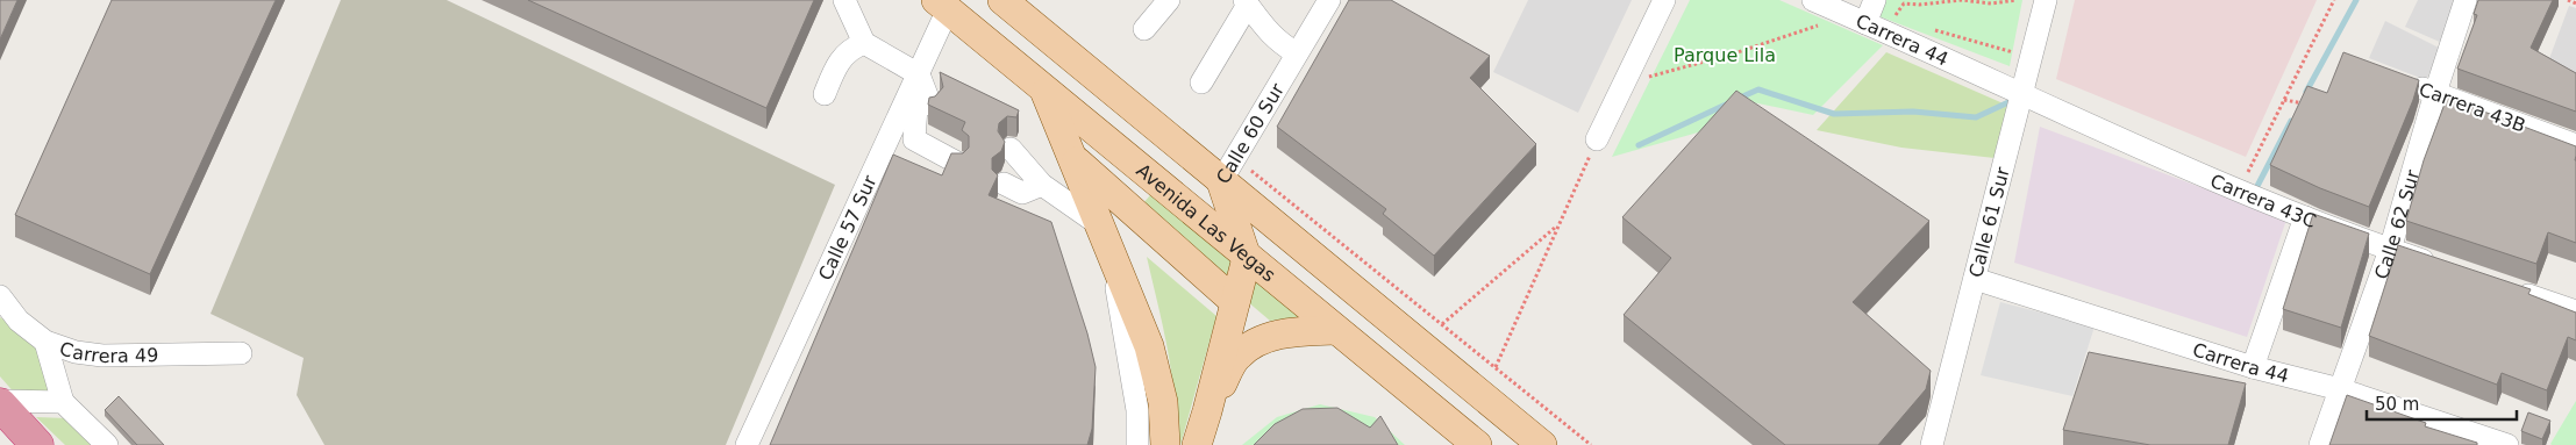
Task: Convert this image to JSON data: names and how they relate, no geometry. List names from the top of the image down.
{
  "streets": {
    "main road": ["Calle 60 Sur", "Avenida Las Vegas"],
    "street": [
      "Carrera 44",
      "Carrera 43B",
      "Carrera 43C",
      "Calle 61 Sur",
      "Calle 62 Sur",
      "Calle 57 Sur",
      "Carrera 49"
    ]
  },
  "crossings": [
    ["Carrera 44", "Carrera 43C"],
    ["Carrera 44", "Calle 61 Sur"],
    ["Carrera 44", "Calle 62 Sur"],
    ["Carrera 43B", "Calle 62 Sur"],
    ["Calle 60 Sur", "Avenida Las Vegas"],
    ["Carrera 43C", "Calle 61 Sur"],
    ["Carrera 43C", "Calle 62 Sur"],
    ["Avenida Las Vegas", "Calle 57 Sur"]
  ],
  "parks": ["Parque Lila"],
  "scale_bar": "50 m"
}
